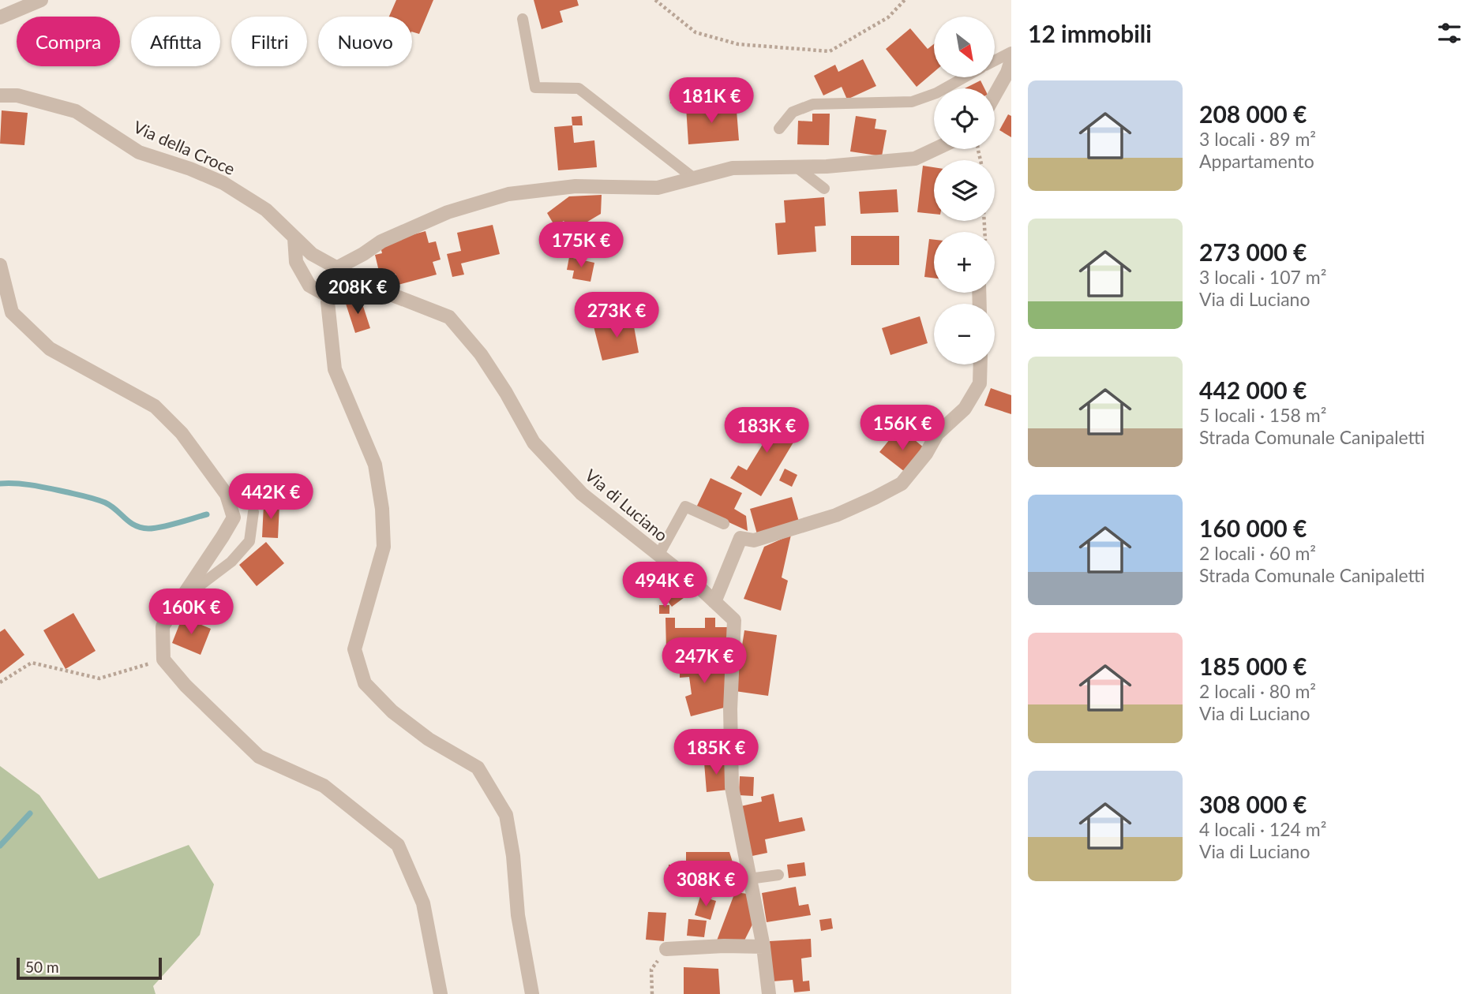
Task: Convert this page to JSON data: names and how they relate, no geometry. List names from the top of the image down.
{
  "streets": {
    "street": ["Via della Croce", "Via di Luciano"]
  },
  "crossings": [
    ["Via della Croce", "Via di Luciano"]
  ],
  "scale_bar": "50 m",
  "north": "bottom right",
  "page": {
    "heading": "12 immobili",
    "map_buttons": ["+", "−"],
    "chip": [
      "Compra",
      "Affitta",
      "Filtri",
      "Nuovo"
    ],
    "list": [
      {
        "name": "208 000 €",
        "note": "3 locali · 89 m² · Appartamento"
      },
      {
        "name": "273 000 €",
        "note": "3 locali · 107 m² · Via di Luciano"
      },
      {
        "name": "442 000 €",
        "note": "5 locali · 158 m² · Strada Comunale Canipaletti"
      },
      {
        "name": "160 000 €",
        "note": "2 locali · 60 m² · Strada Comunale Canipaletti"
      },
      {
        "name": "185 000 €",
        "note": "2 locali · 80 m² · Via di Luciano"
      },
      {
        "name": "308 000 €",
        "note": "4 locali · 124 m² · Via di Luciano"
      }
    ],
    "price": [
      "181K €",
      "175K €",
      "208K €",
      "273K €",
      "156K €",
      "183K €",
      "442K €",
      "494K €",
      "160K €",
      "247K €",
      "185K €",
      "308K €"
    ],
    "scale": "50 m"
  }
}
